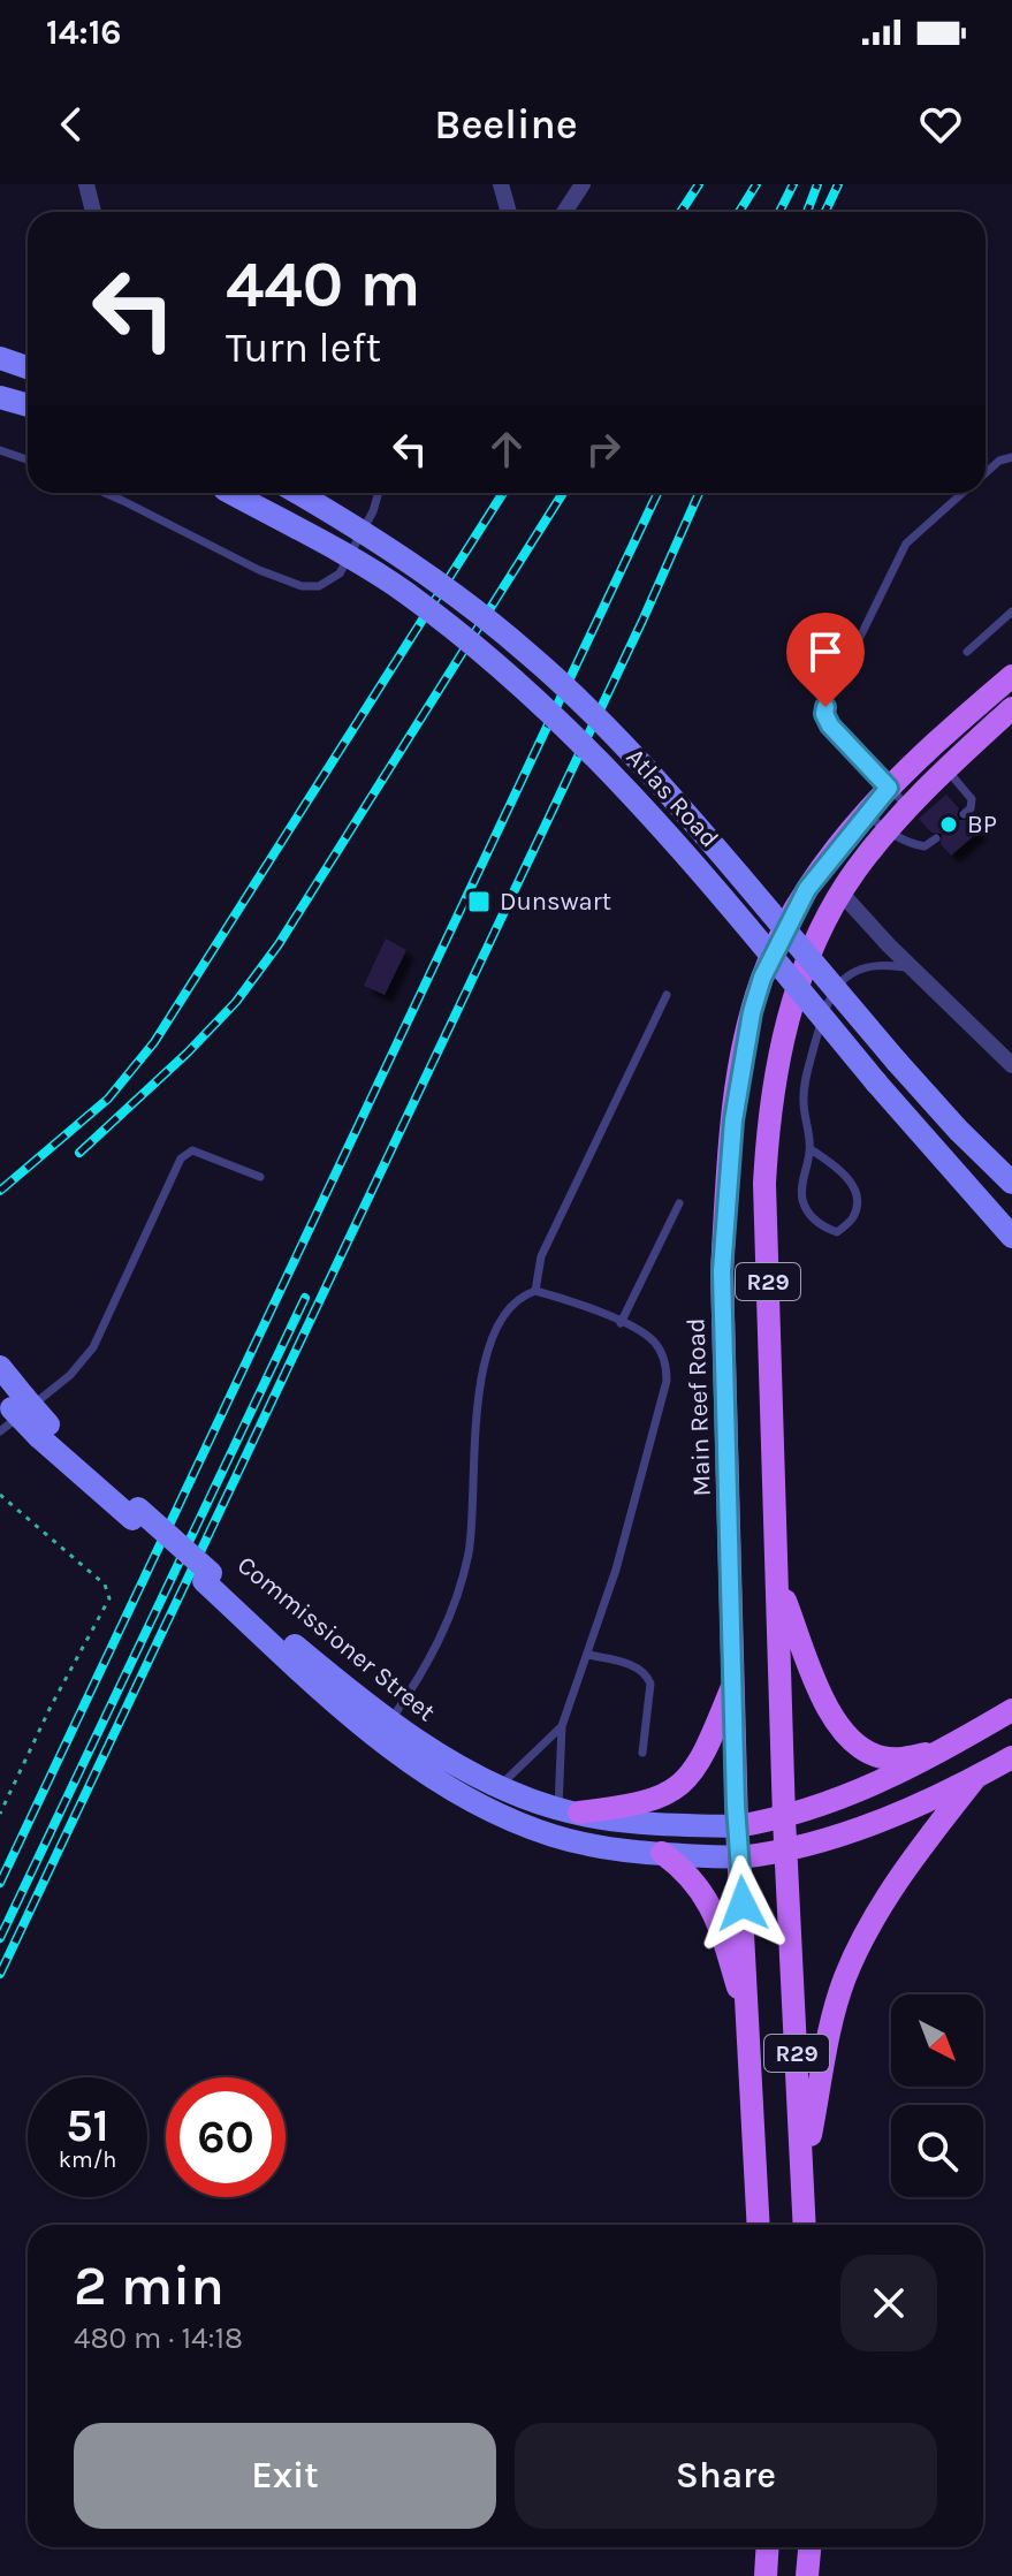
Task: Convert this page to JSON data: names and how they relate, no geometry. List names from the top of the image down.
{
  "streets": {
    "main road": [
      "Atlas Road",
      "R29",
      "Main Reef Road",
      "Commissioner Street"
    ]
  },
  "crossings": [
    ["R29", "Commissioner Street"],
    ["Main Reef Road", "Commissioner Street"]
  ],
  "places": {
    "other": ["BP"],
    "transit": ["Dunswart"]
  },
  "north": "bottom right",
  "page": {
    "status": "14:16",
    "header": "Beeline",
    "turn": ["440 m", "Turn left"],
    "speed": "51 km/h",
    "limit": "60",
    "heading": ["2 min", "480 m · 14:18"],
    "buttons": ["Exit", "Share"]
  }
}
